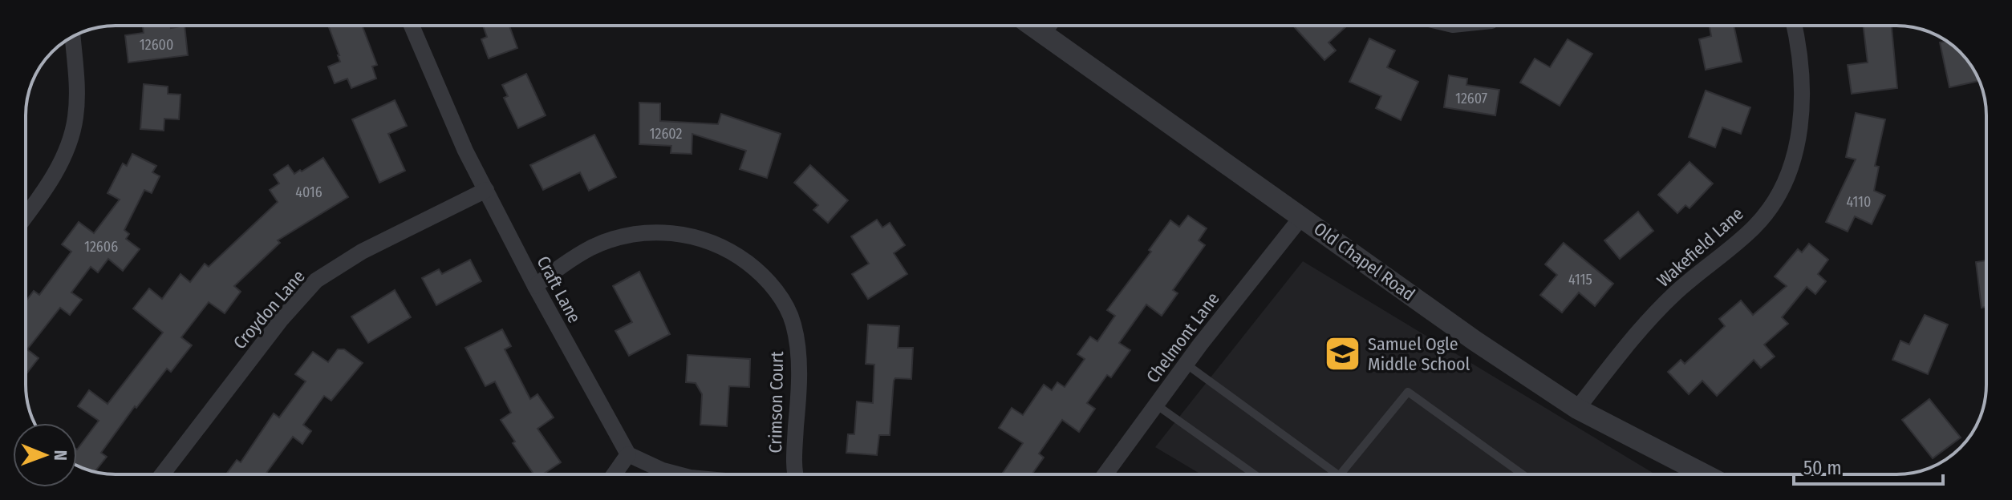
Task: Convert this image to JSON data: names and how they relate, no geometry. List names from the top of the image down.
{
  "streets": {
    "street": [
      "Wakefield Lane",
      "Old Chapel Road",
      "Craft Lane",
      "Croydon Lane",
      "Chelmont Lane",
      "Crimson Court"
    ]
  },
  "crossings": [
    ["Wakefield Lane", "Old Chapel Road"],
    ["Old Chapel Road", "Chelmont Lane"],
    ["Craft Lane", "Croydon Lane"],
    ["Craft Lane", "Crimson Court"]
  ],
  "places": {
    "school or university": ["Samuel Ogle Middle School"]
  },
  "house_numbers": [
    "12600",
    "12607",
    "12602",
    "4016",
    "4110",
    "12606",
    "4115"
  ],
  "scale_bar": "50 m",
  "north": "right"
}
